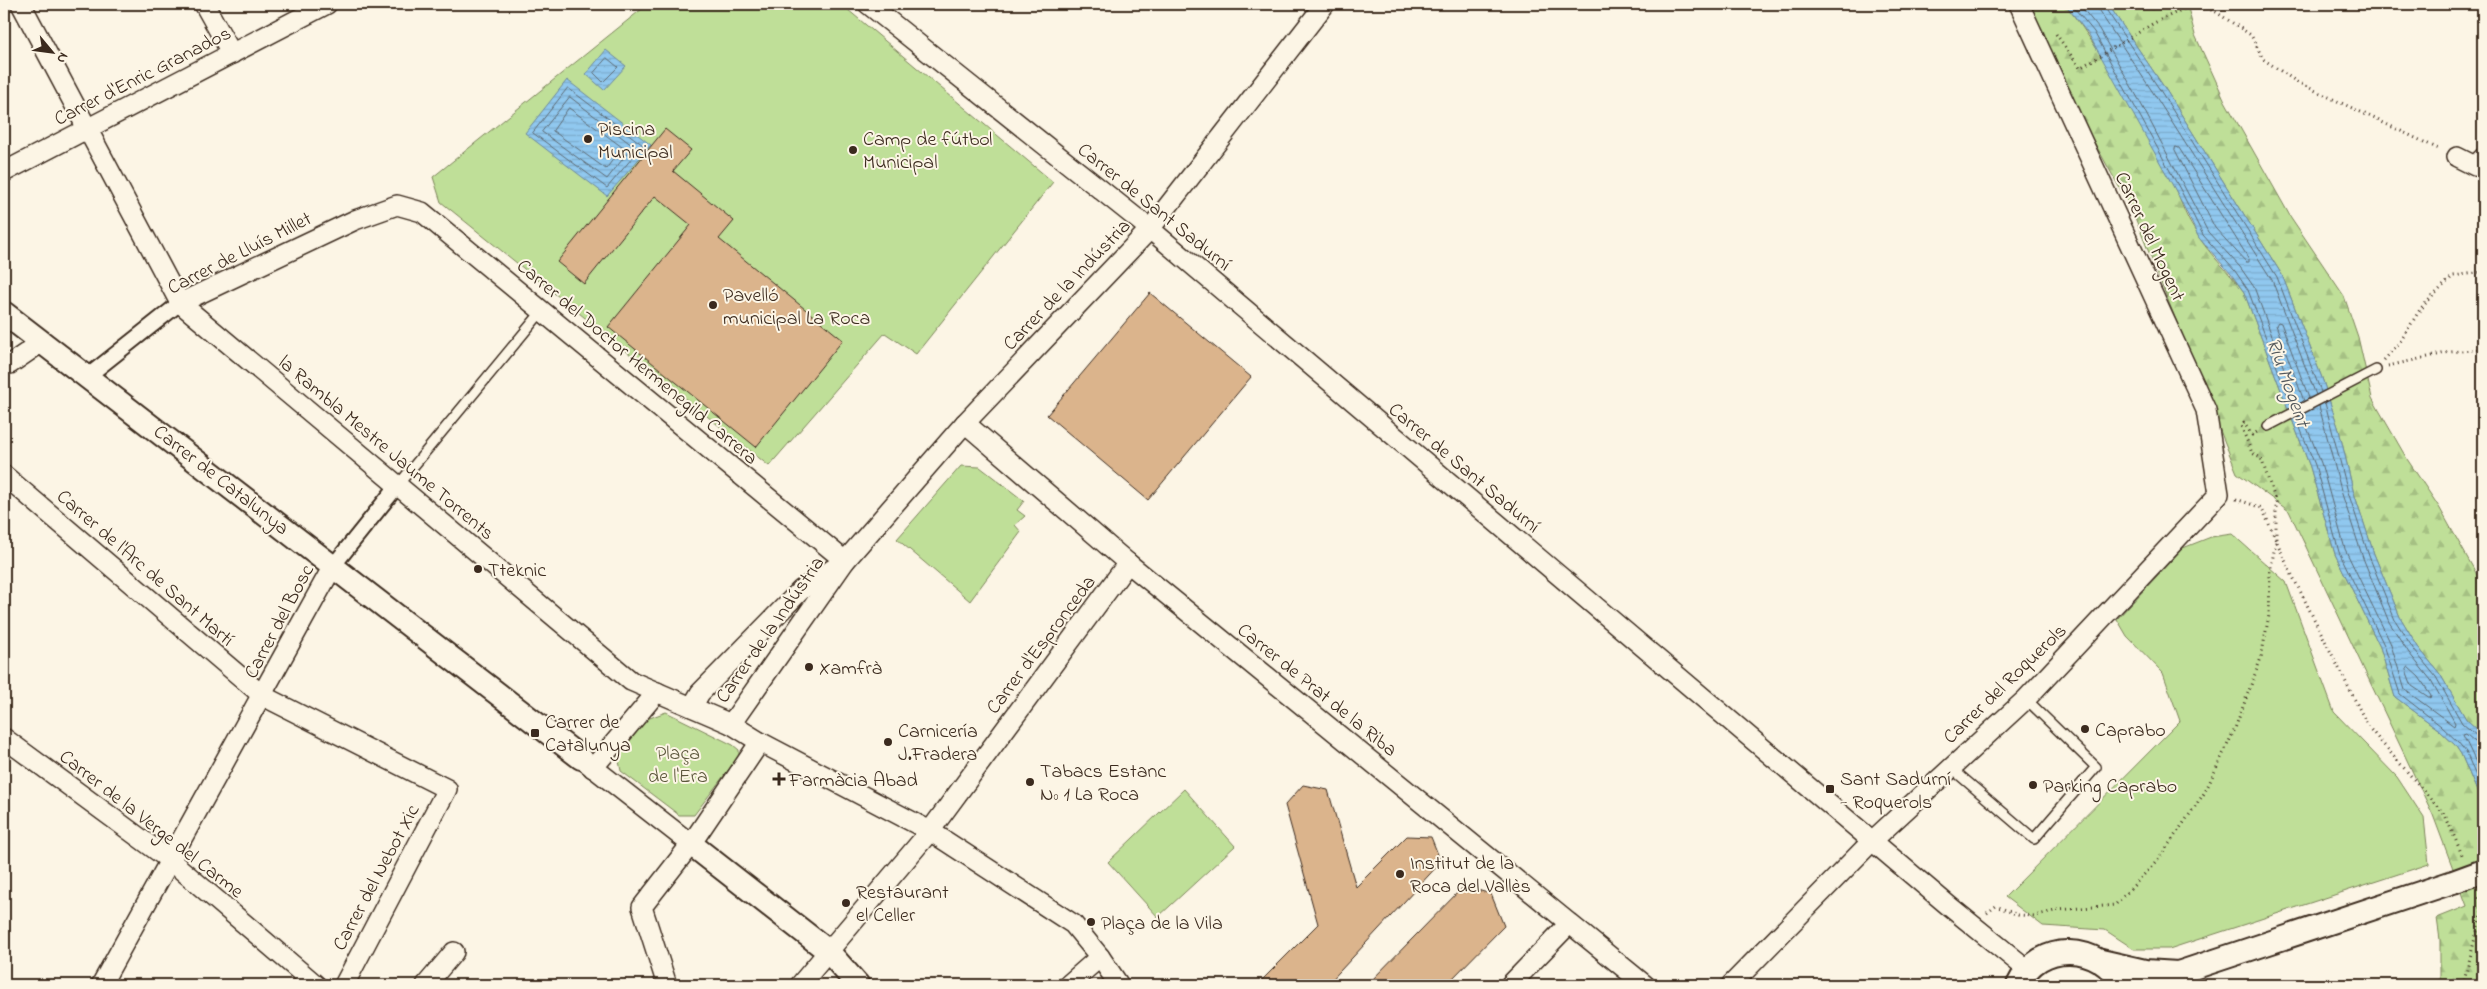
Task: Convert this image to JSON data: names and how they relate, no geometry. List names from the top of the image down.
{
  "streets": {
    "street": [
      "Carrer d'Enric Granados",
      "Carrer de Sant Sadurní",
      "Carrer del Mogent",
      "Carrer de Lluís Millet",
      "Carrer de la Indústria",
      "Carrer del Doctor Hermenegild Carrera",
      "la Rambla Mestre Jaume Torrents",
      "Carrer de Catalunya",
      "Carrer de l'Arc de Sant Martí",
      "Carrer del Bosc",
      "Carrer d'Espronceda",
      "Carrer del Roquerols",
      "Carrer de Prat de la Riba",
      "Carrer de la Verge del Carme",
      "Carrer del Nebot Xic"
    ]
  },
  "crossings": [
    ["Carrer d'Enric Granados", "la Rambla Mestre Jaume Torrents"],
    ["Carrer de Sant Sadurní", "Carrer de la Indústria"],
    ["Carrer de Sant Sadurní", "Carrer del Roquerols"],
    ["Carrer del Mogent", "Carrer del Roquerols"],
    ["Carrer de Lluís Millet", "Carrer del Doctor Hermenegild Carrera"],
    ["Carrer de Lluís Millet", "la Rambla Mestre Jaume Torrents"],
    ["Carrer de Lluís Millet", "Carrer de Catalunya"],
    ["Carrer de la Indústria", "Carrer del Doctor Hermenegild Carrera"],
    ["Carrer de la Indústria", "la Rambla Mestre Jaume Torrents"],
    ["Carrer de la Indústria", "Carrer de Prat de la Riba"],
    ["Carrer del Doctor Hermenegild Carrera", "Carrer del Bosc"],
    ["la Rambla Mestre Jaume Torrents", "Carrer del Bosc"],
    ["la Rambla Mestre Jaume Torrents", "Carrer d'Espronceda"],
    ["Carrer de Catalunya", "Carrer del Bosc"],
    ["Carrer de Catalunya", "Carrer d'Espronceda"],
    ["Carrer de l'Arc de Sant Martí", "Carrer del Bosc"],
    ["Carrer de l'Arc de Sant Martí", "Carrer del Nebot Xic"],
    ["Carrer del Bosc", "Carrer de la Verge del Carme"],
    ["Carrer d'Espronceda", "Carrer de Prat de la Riba"]
  ],
  "water": ["Riu Mogent"],
  "parks": ["Plaça de l'Era"],
  "places": {
    "other": [
      "Piscina Municipal",
      "Camp de fútbol Municipal",
      "Pavelló municipal La Roca",
      "Tteknic",
      "Xamfrà",
      "Caprabo",
      "Carnicería J.Fradera",
      "Tabacs Estanc Nº 1 La Roca",
      "Parking Caprabo",
      "Institut de la Roca del Vallès",
      "Restaurant el Celler",
      "Plaça de la Vila"
    ],
    "transit": ["Carrer de Catalunya", "Sant Sadurní - Roquerols"],
    "health": ["Farmàcia Abad"]
  },
  "north": "bottom right"
}
